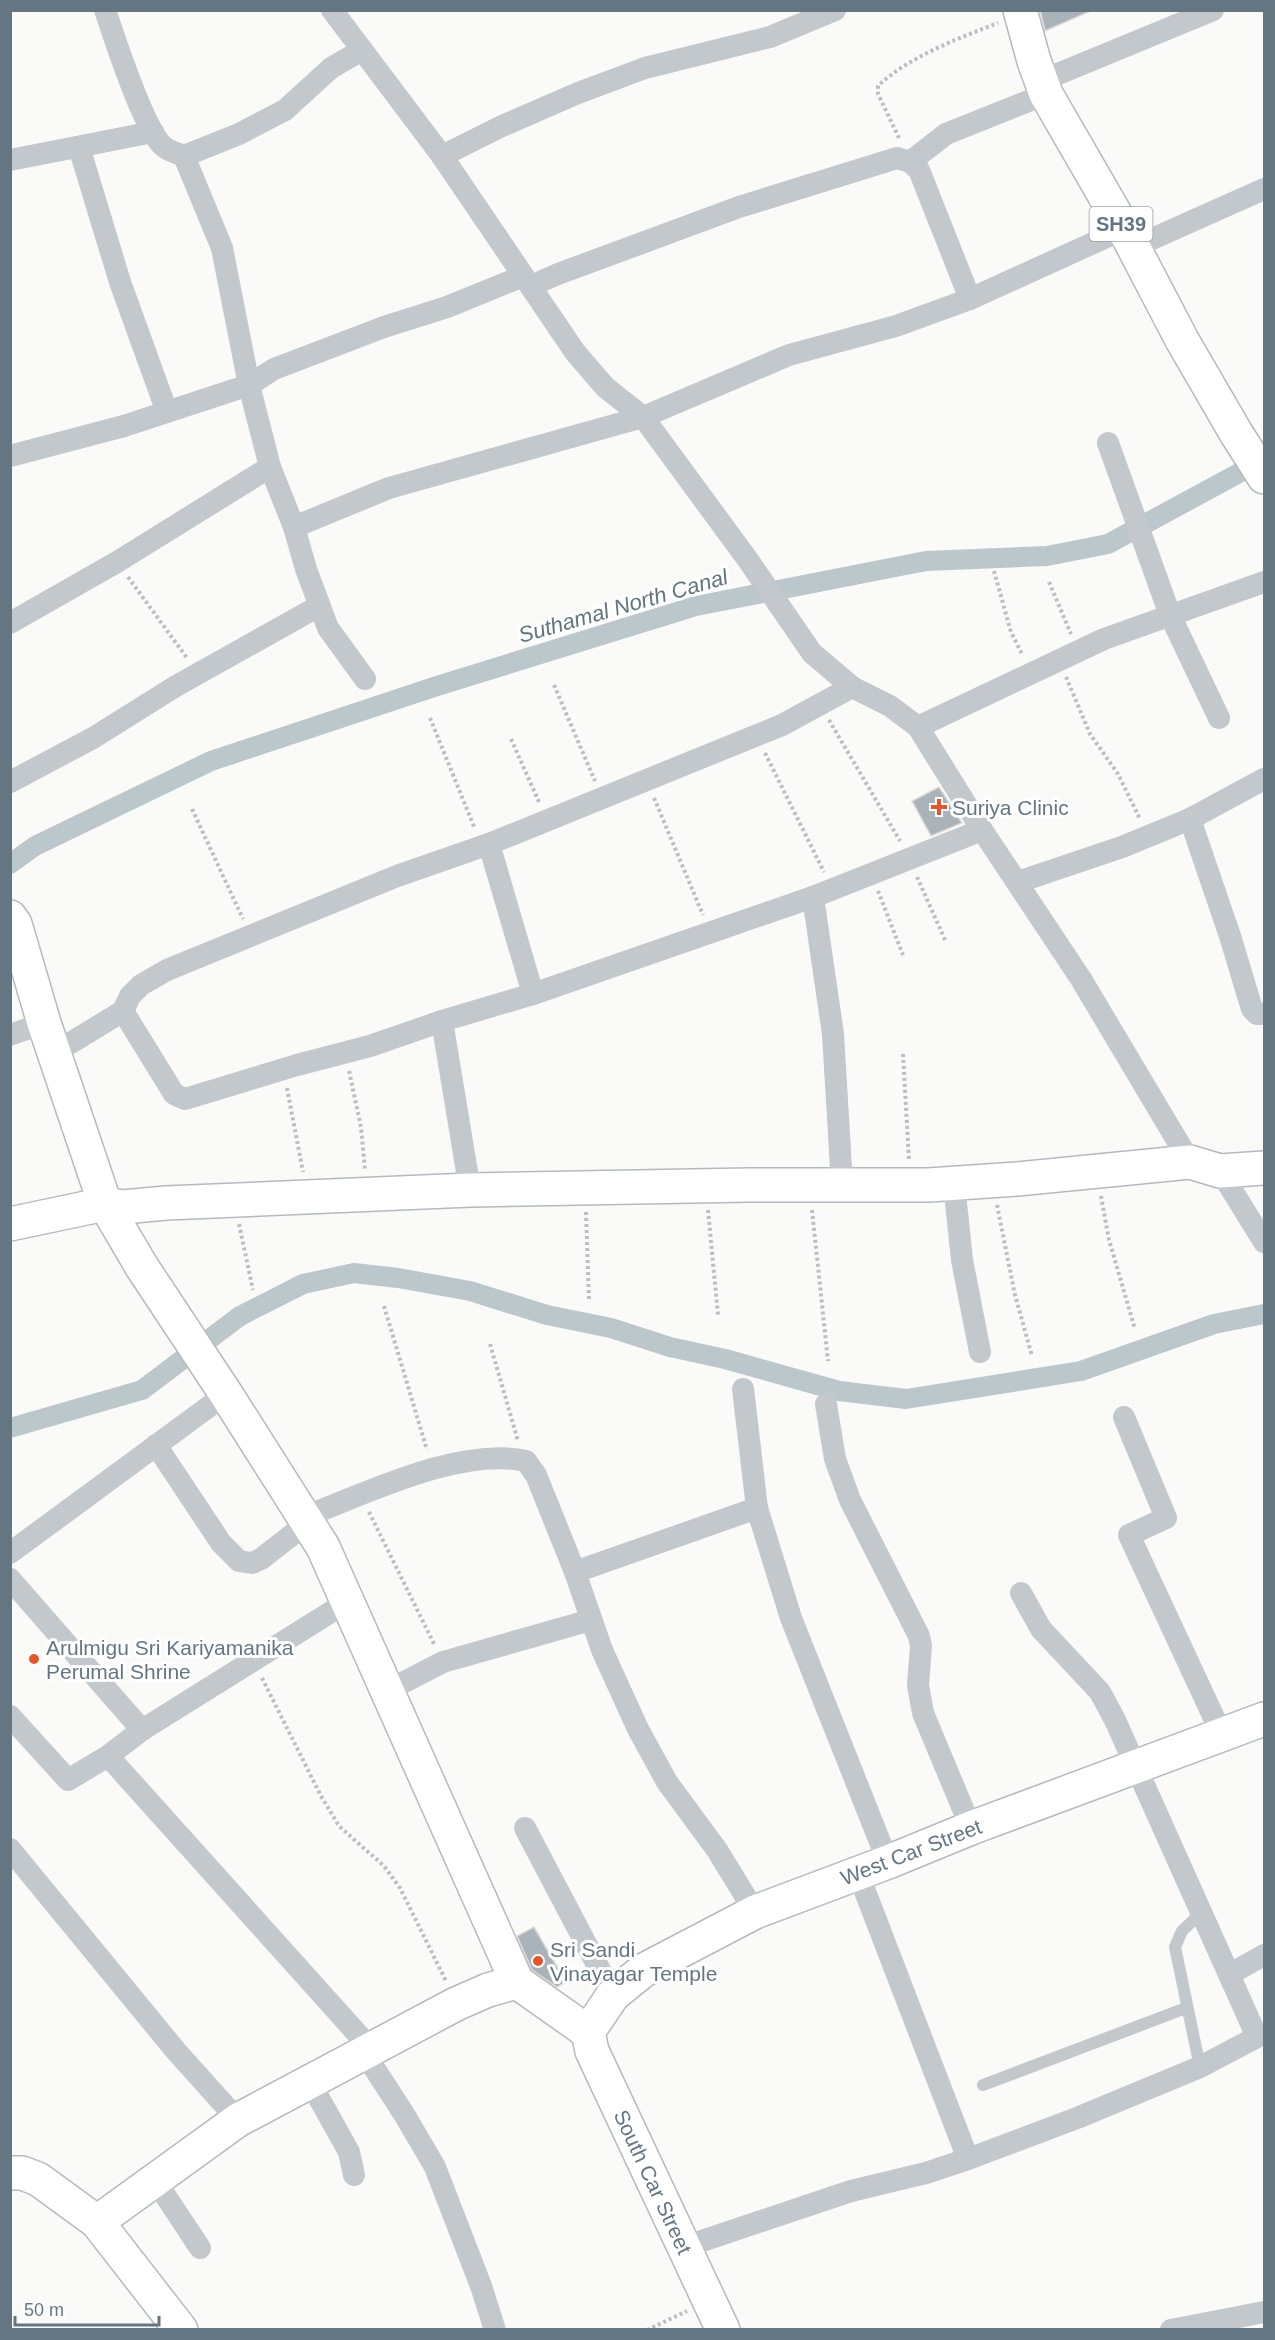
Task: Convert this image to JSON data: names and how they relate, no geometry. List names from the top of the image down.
{
  "streets": {
    "main road": ["SH39", "West Car Street", "South Car Street"]
  },
  "crossings": [
    ["West Car Street", "South Car Street"]
  ],
  "water": ["Suthamal North Canal"],
  "places": {
    "health": ["Suriya Clinic"],
    "other": ["Arulmigu Sri Kariyamanika Perumal Shrine", "Sri Sandi Vinayagar Temple"]
  },
  "scale_bar": "50 m"
}
